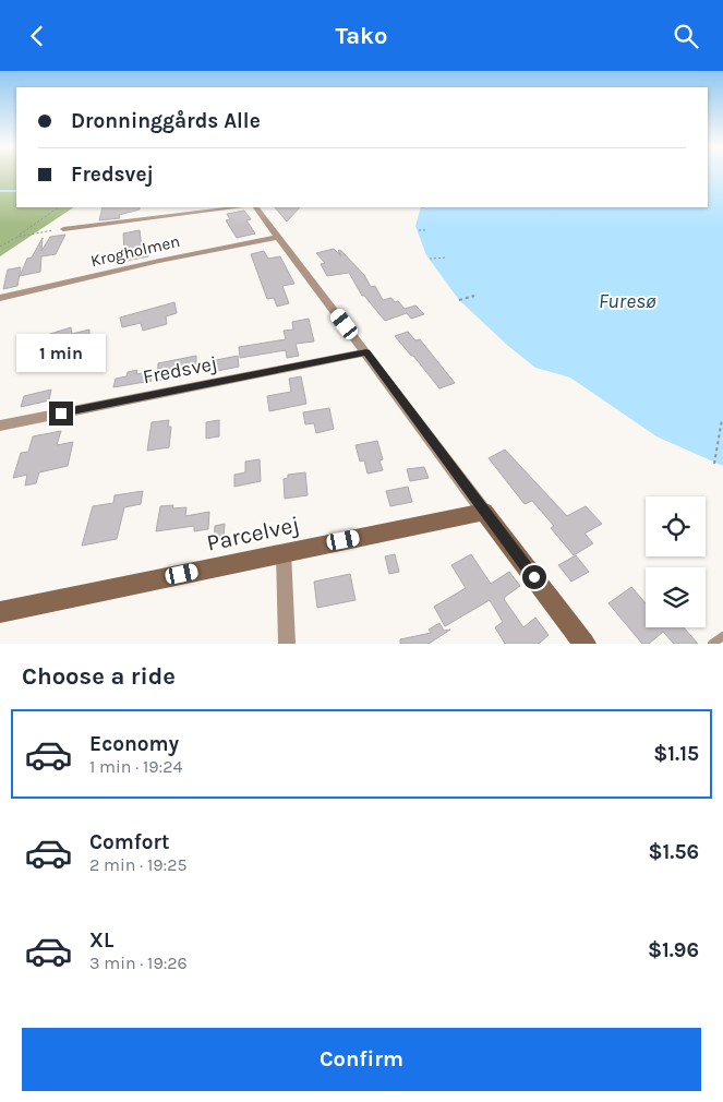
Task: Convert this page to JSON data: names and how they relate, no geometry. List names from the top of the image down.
{
  "streets": {
    "street": ["Krogholmen", "Fredsvej", "Parcelvej"]
  },
  "water": ["Furesø"],
  "page": {
    "header": "Tako",
    "banner": ["Dronninggårds Alle", "Fredsvej"],
    "bubble": "1 min",
    "heading": "Choose a ride",
    "list": [
      {
        "name": "Economy",
        "note": "1 min · 19:24",
        "value": "$1.15"
      },
      {
        "name": "Comfort",
        "note": "2 min · 19:25",
        "value": "$1.56"
      },
      {
        "name": "XL",
        "note": "3 min · 19:26",
        "value": "$1.96"
      }
    ],
    "buttons": "Confirm"
  }
}
